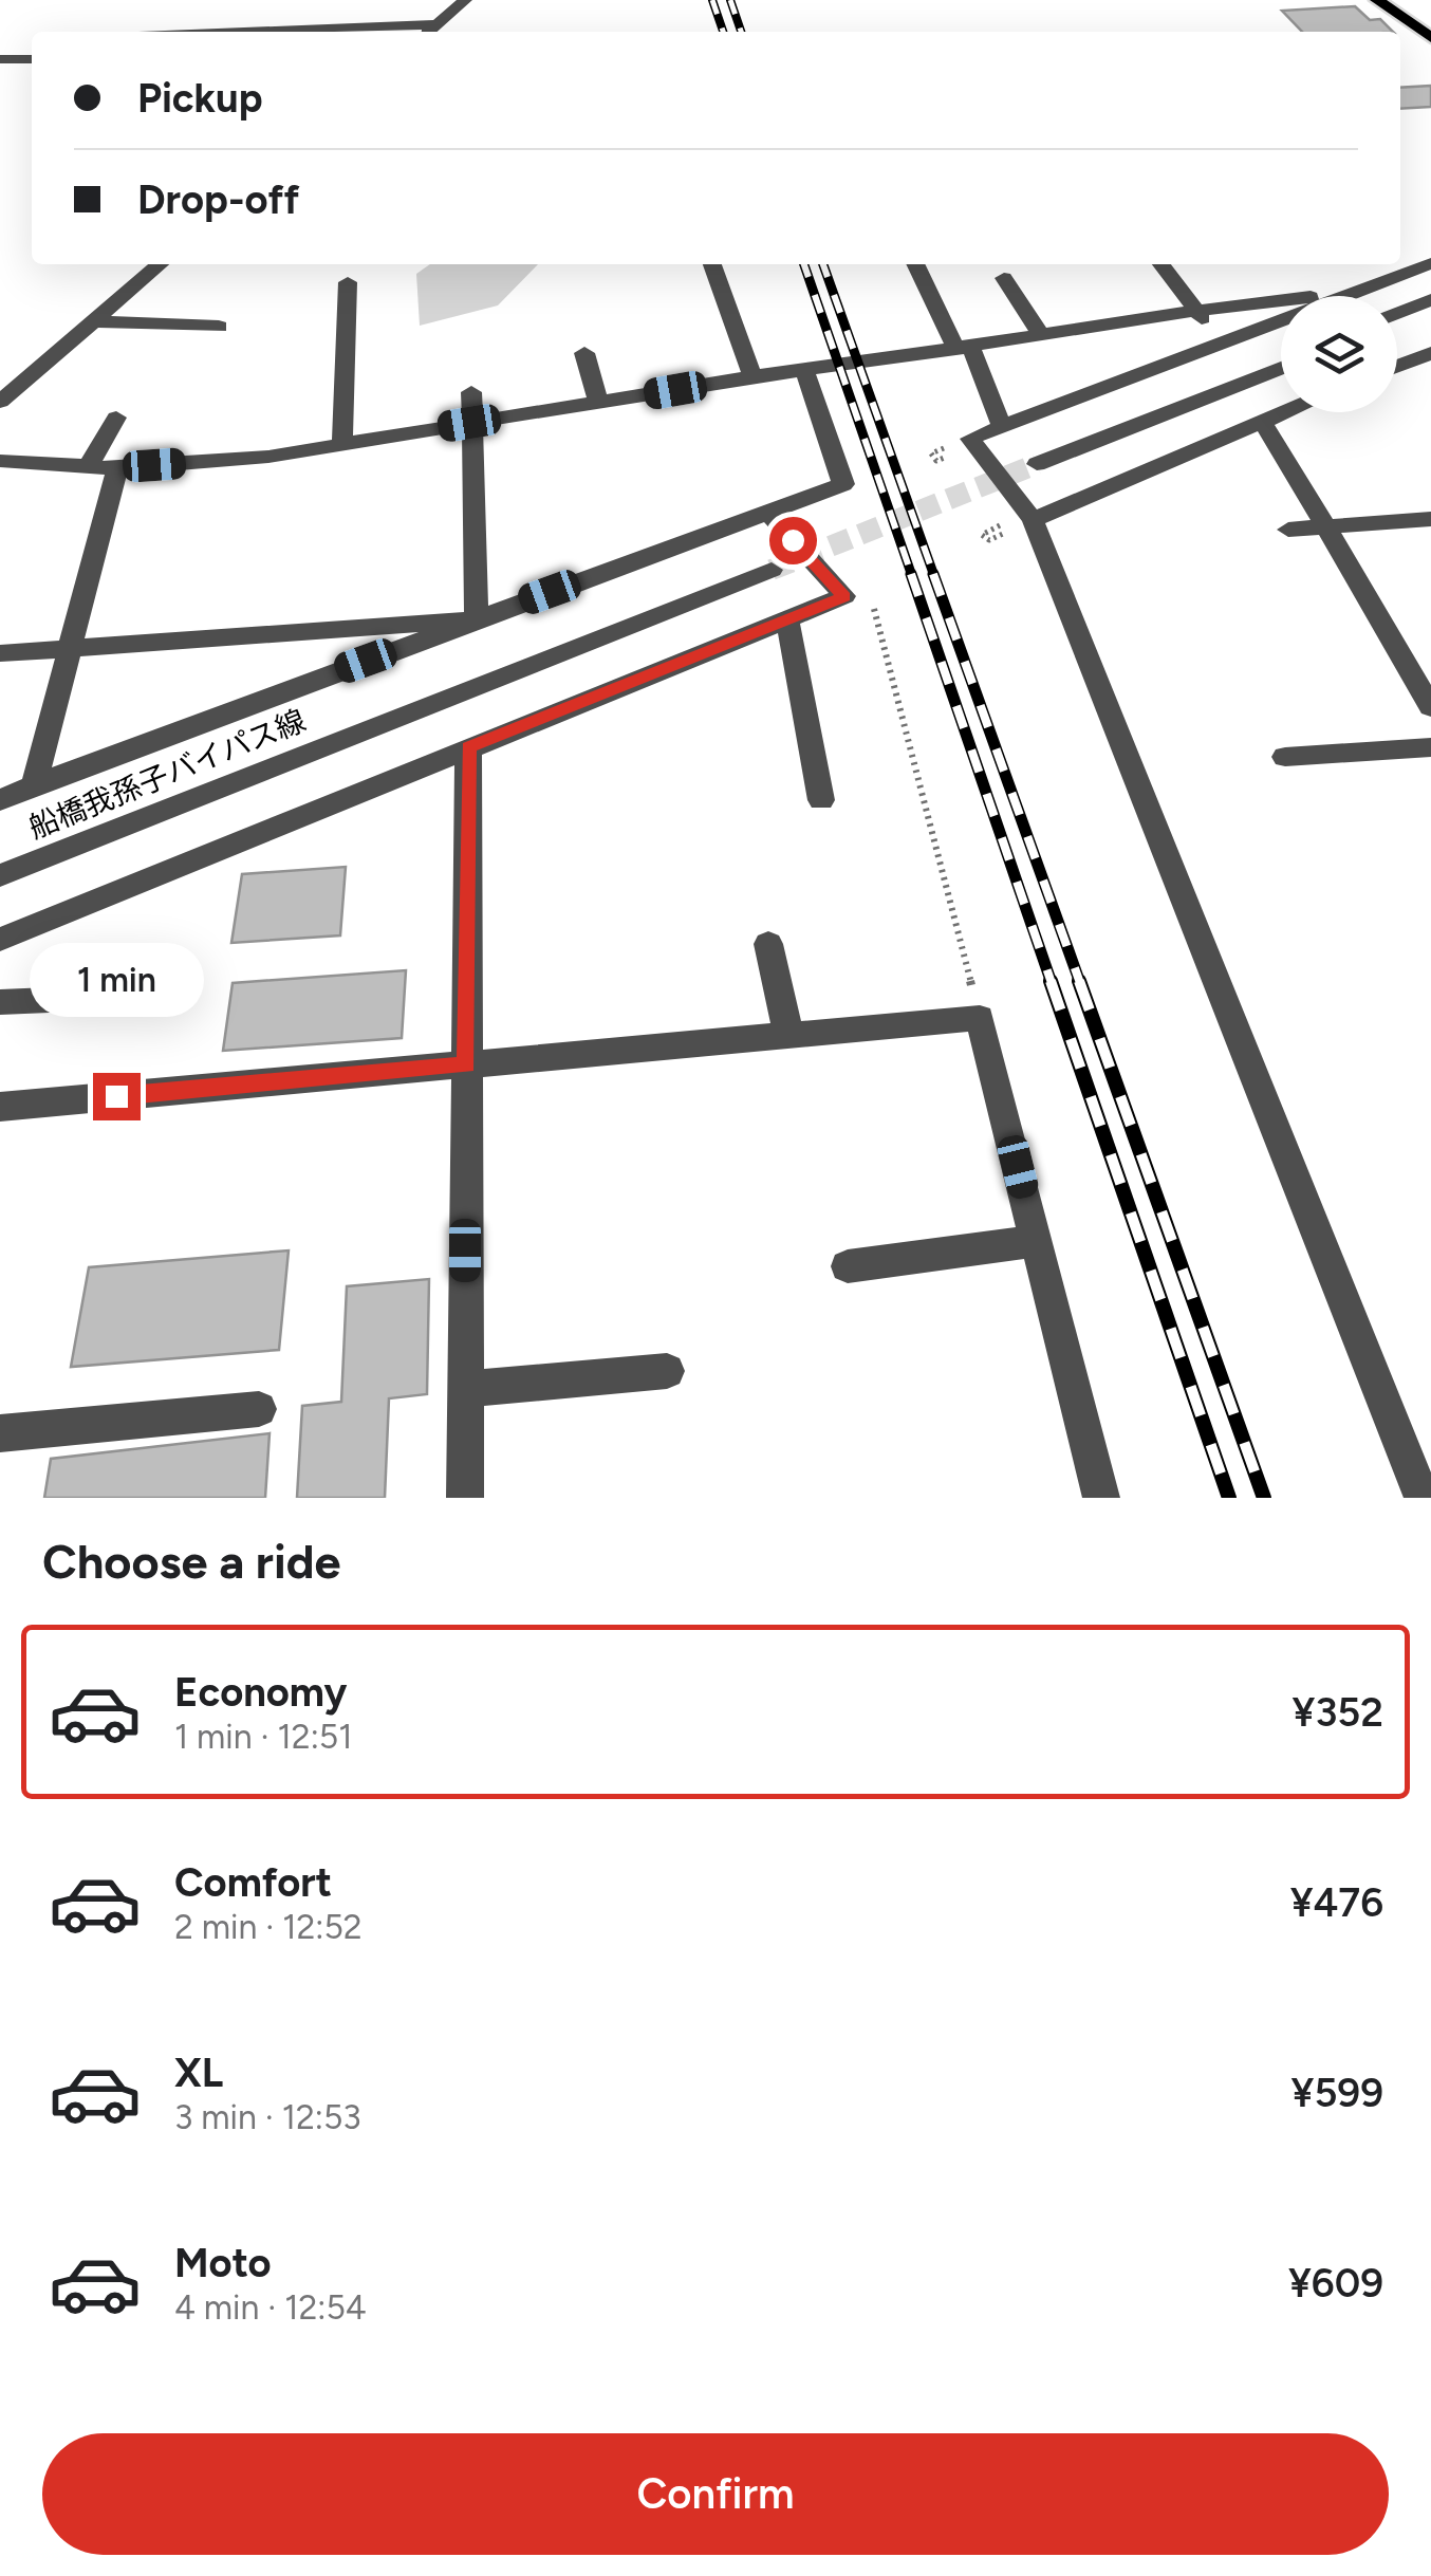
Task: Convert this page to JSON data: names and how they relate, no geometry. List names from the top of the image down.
{
  "streets": {
    "street": ["船橋我孫子バイパス線"]
  },
  "page": {
    "banner": ["Pickup", "Drop-off"],
    "bubble": "1 min",
    "heading": "Choose a ride",
    "list": [
      {
        "name": "Economy",
        "note": "1 min · 12:51",
        "value": "¥352"
      },
      {
        "name": "Comfort",
        "note": "2 min · 12:52",
        "value": "¥476"
      },
      {
        "name": "XL",
        "note": "3 min · 12:53",
        "value": "¥599"
      },
      {
        "name": "Moto",
        "note": "4 min · 12:54",
        "value": "¥609"
      }
    ],
    "buttons": "Confirm"
  }
}
